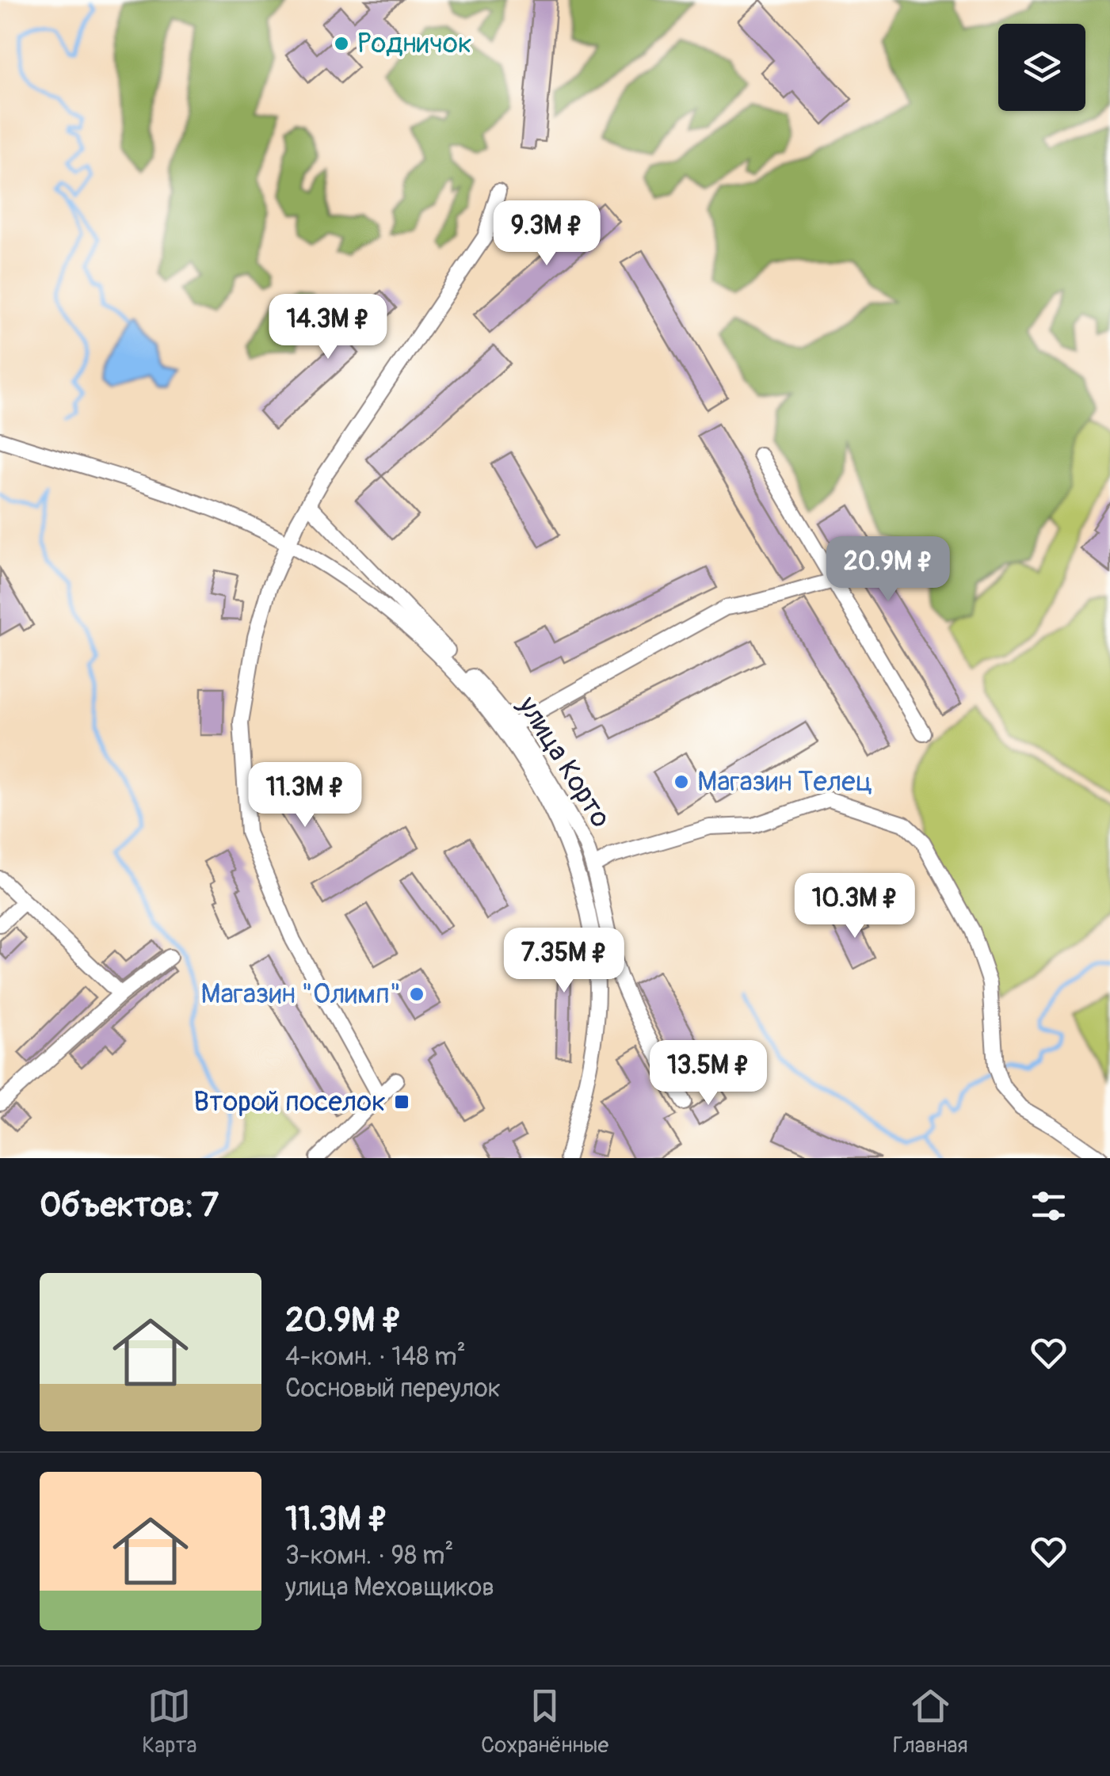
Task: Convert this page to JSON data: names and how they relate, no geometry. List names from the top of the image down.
{
  "streets": {
    "street": ["улица Корто"]
  },
  "places": {
    "other": ["Родничок", "Магазин Телец", "Магазин \"Олимп\""],
    "transit": ["Второй поселок"]
  },
  "page": {
    "price": [
      "9.3M ₽",
      "14.3M ₽",
      "20.9M ₽",
      "11.3M ₽",
      "10.3M ₽",
      "7.35M ₽",
      "13.5M ₽"
    ],
    "heading": "Объектов: 7",
    "list": [
      {
        "name": "20.9M ₽",
        "note": "4-комн. · 148 m² · Сосновый переулок"
      },
      {
        "name": "11.3M ₽",
        "note": "3-комн. · 98 m² · улица Меховщиков"
      }
    ],
    "tabs": ["Карта", "Сохранённые", "Главная"]
  }
}
